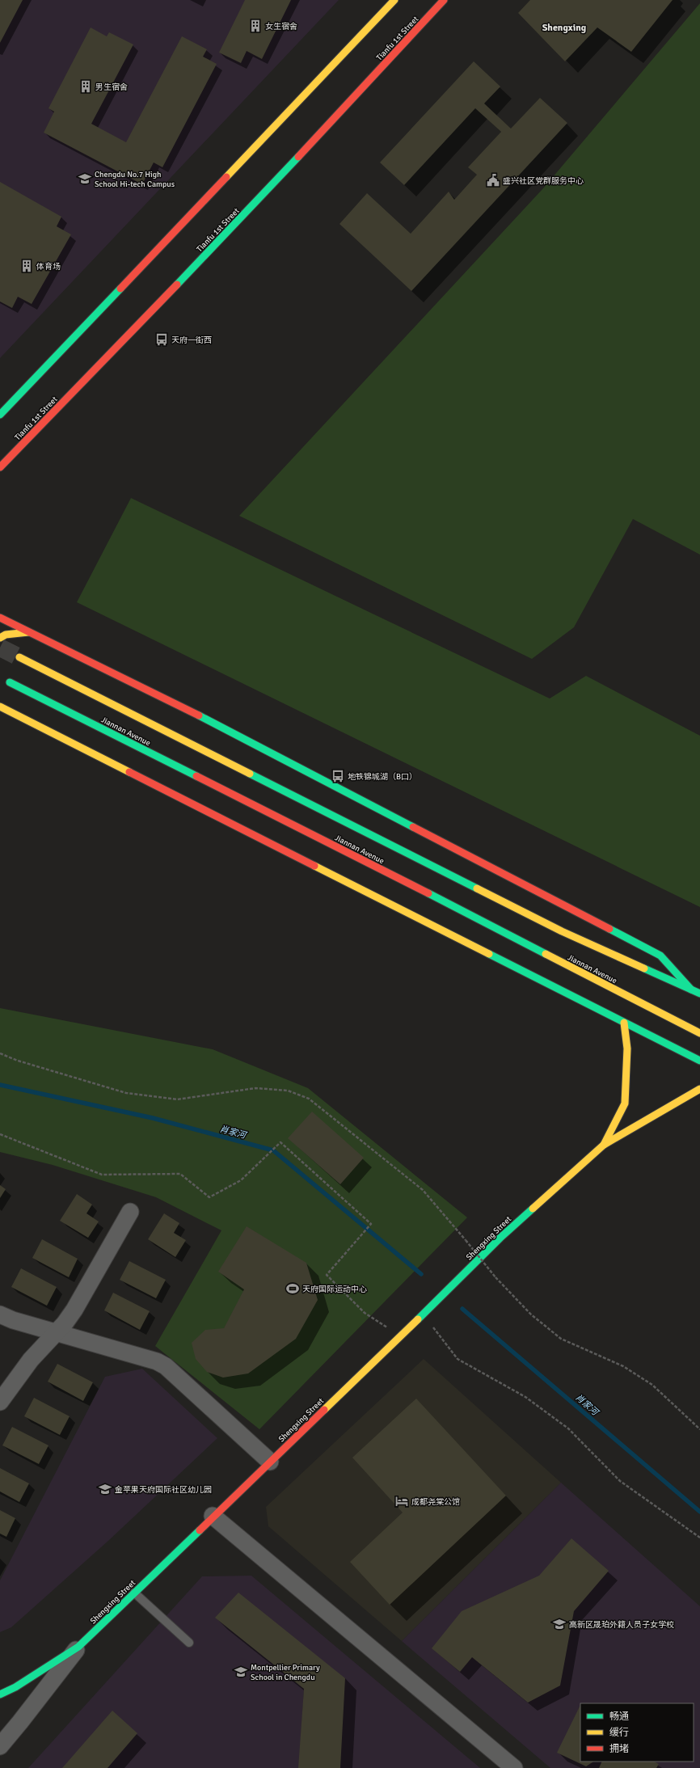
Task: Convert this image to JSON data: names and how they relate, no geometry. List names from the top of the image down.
{
  "streets": {
    "main road": ["Tianfu 1st Street", "Jiannan Avenue", "Shengxing Street"]
  },
  "districts": ["Shengxing"],
  "water": ["肖家河"],
  "places": {
    "building": ["女生宿舍", "男生宿舍", "体育场"],
    "school or university": [
      "Chengdu No.7 High School Hi-tech Campus",
      "金苹果天府国际社区幼儿园",
      "高新区晟珀外籍人员子女学校",
      "Montpellier Primary School in Chengdu"
    ],
    "public building": ["盛兴社区党群服务中心"],
    "bus stop": ["天府一街西", "地铁锦城湖（B口）"],
    "sports": ["天府国际运动中心"],
    "hotel": ["成都尧棠公馆"]
  },
  "legend": ["畅通", "缓行", "拥堵"]
}
